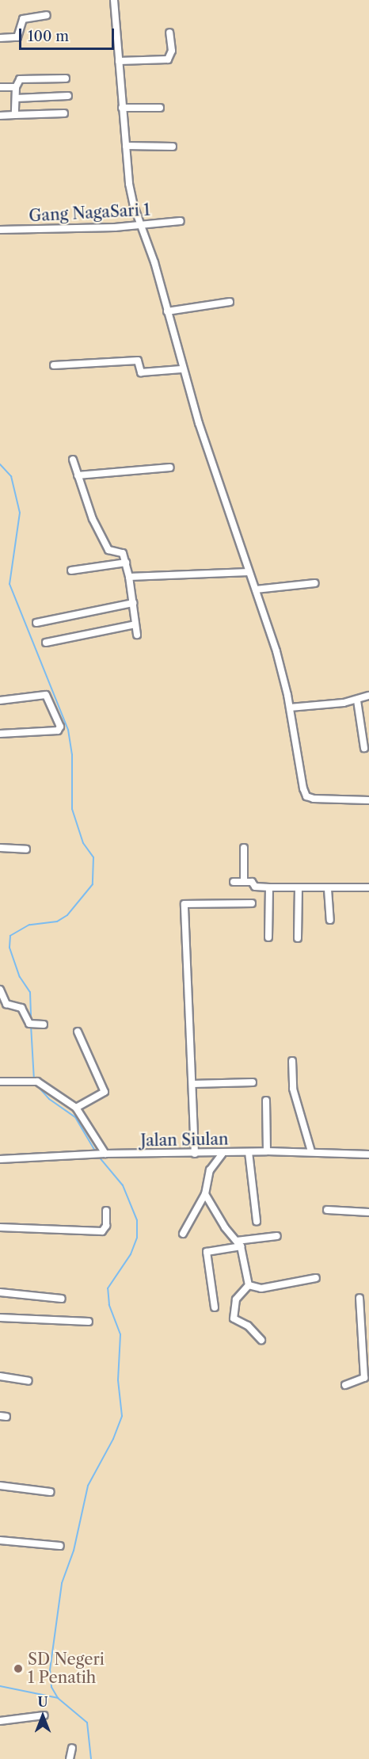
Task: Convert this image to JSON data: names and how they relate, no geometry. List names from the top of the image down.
{
  "streets": {
    "street": ["Gang NagaSari 1", "Jalan Siulan"]
  },
  "places": ["SD Negeri 1 Penatih"],
  "scale_bar": "100 m",
  "north": "top"
}
